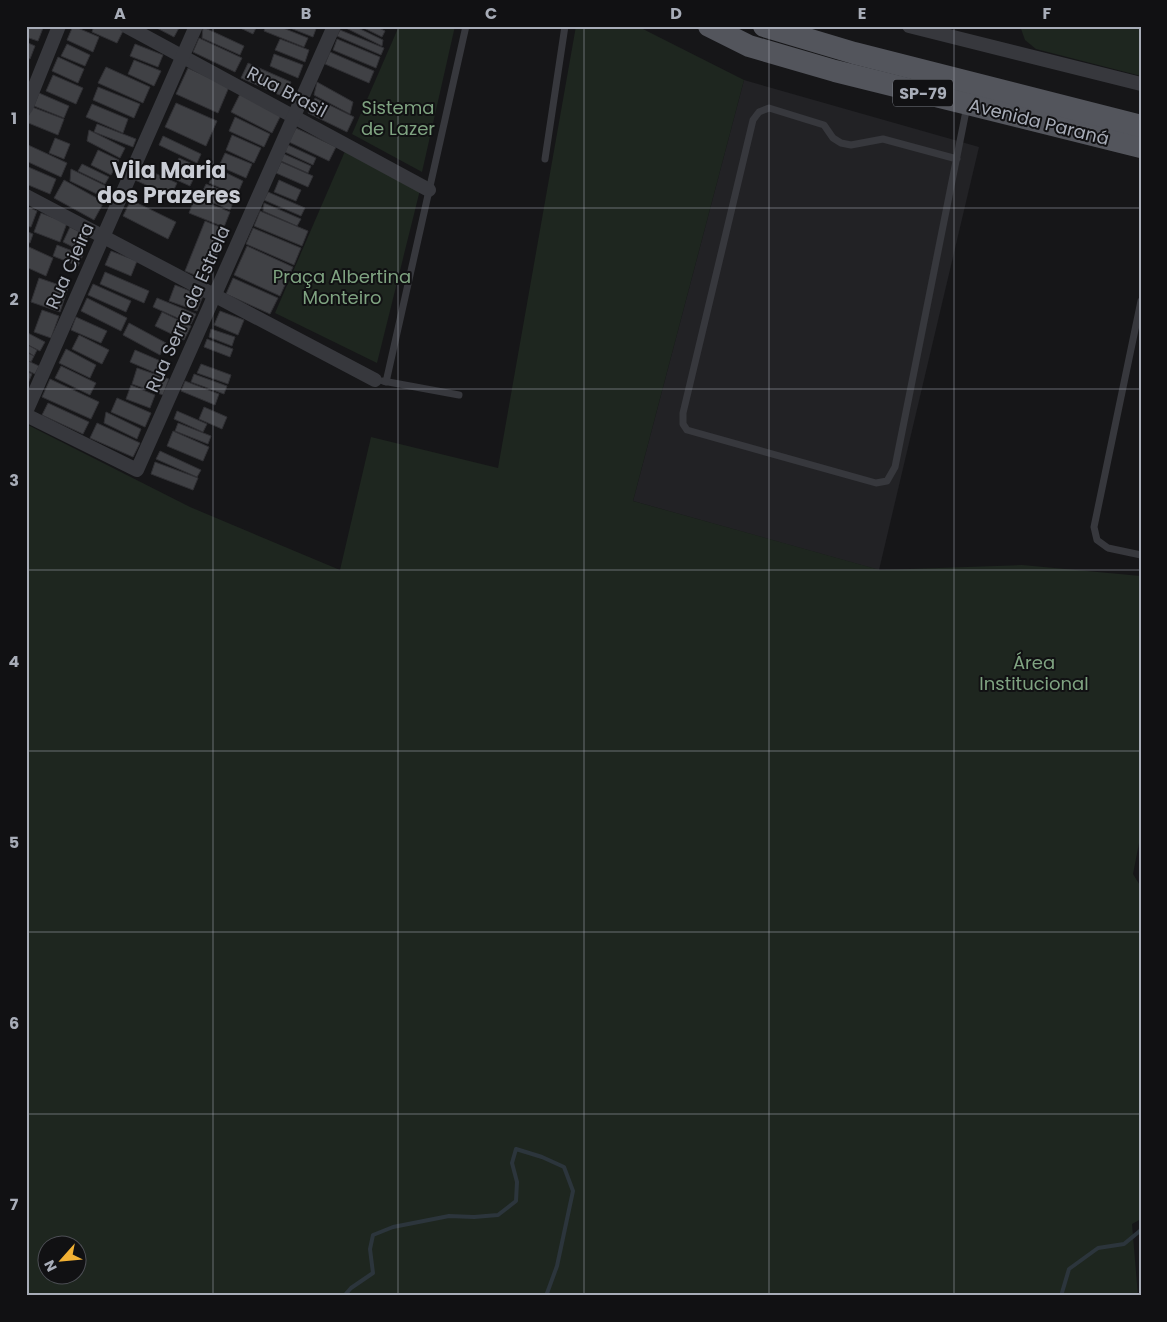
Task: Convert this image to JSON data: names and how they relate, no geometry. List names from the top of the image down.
{
  "streets": {
    "main road": ["SP-79", "Avenida Paraná"],
    "street": ["Rua Brasil", "Rua Cieira", "Rua Serra da Estrela"]
  },
  "crossings": [
    ["Rua Brasil", "Rua Cieira"],
    ["Rua Brasil", "Rua Serra da Estrela"],
    ["Rua Cieira", "Rua Serra da Estrela"]
  ],
  "districts": ["Vila Maria dos Prazeres"],
  "parks": ["Sistema de Lazer", "Praça Albertina Monteiro", "Área Institucional"],
  "north": "bottom left",
  "grid": {
    "columns": [
      "A",
      "B",
      "C",
      "D",
      "E",
      "F"
    ],
    "rows": [
      "1",
      "2",
      "3",
      "4",
      "5",
      "6",
      "7"
    ]
  }
}
